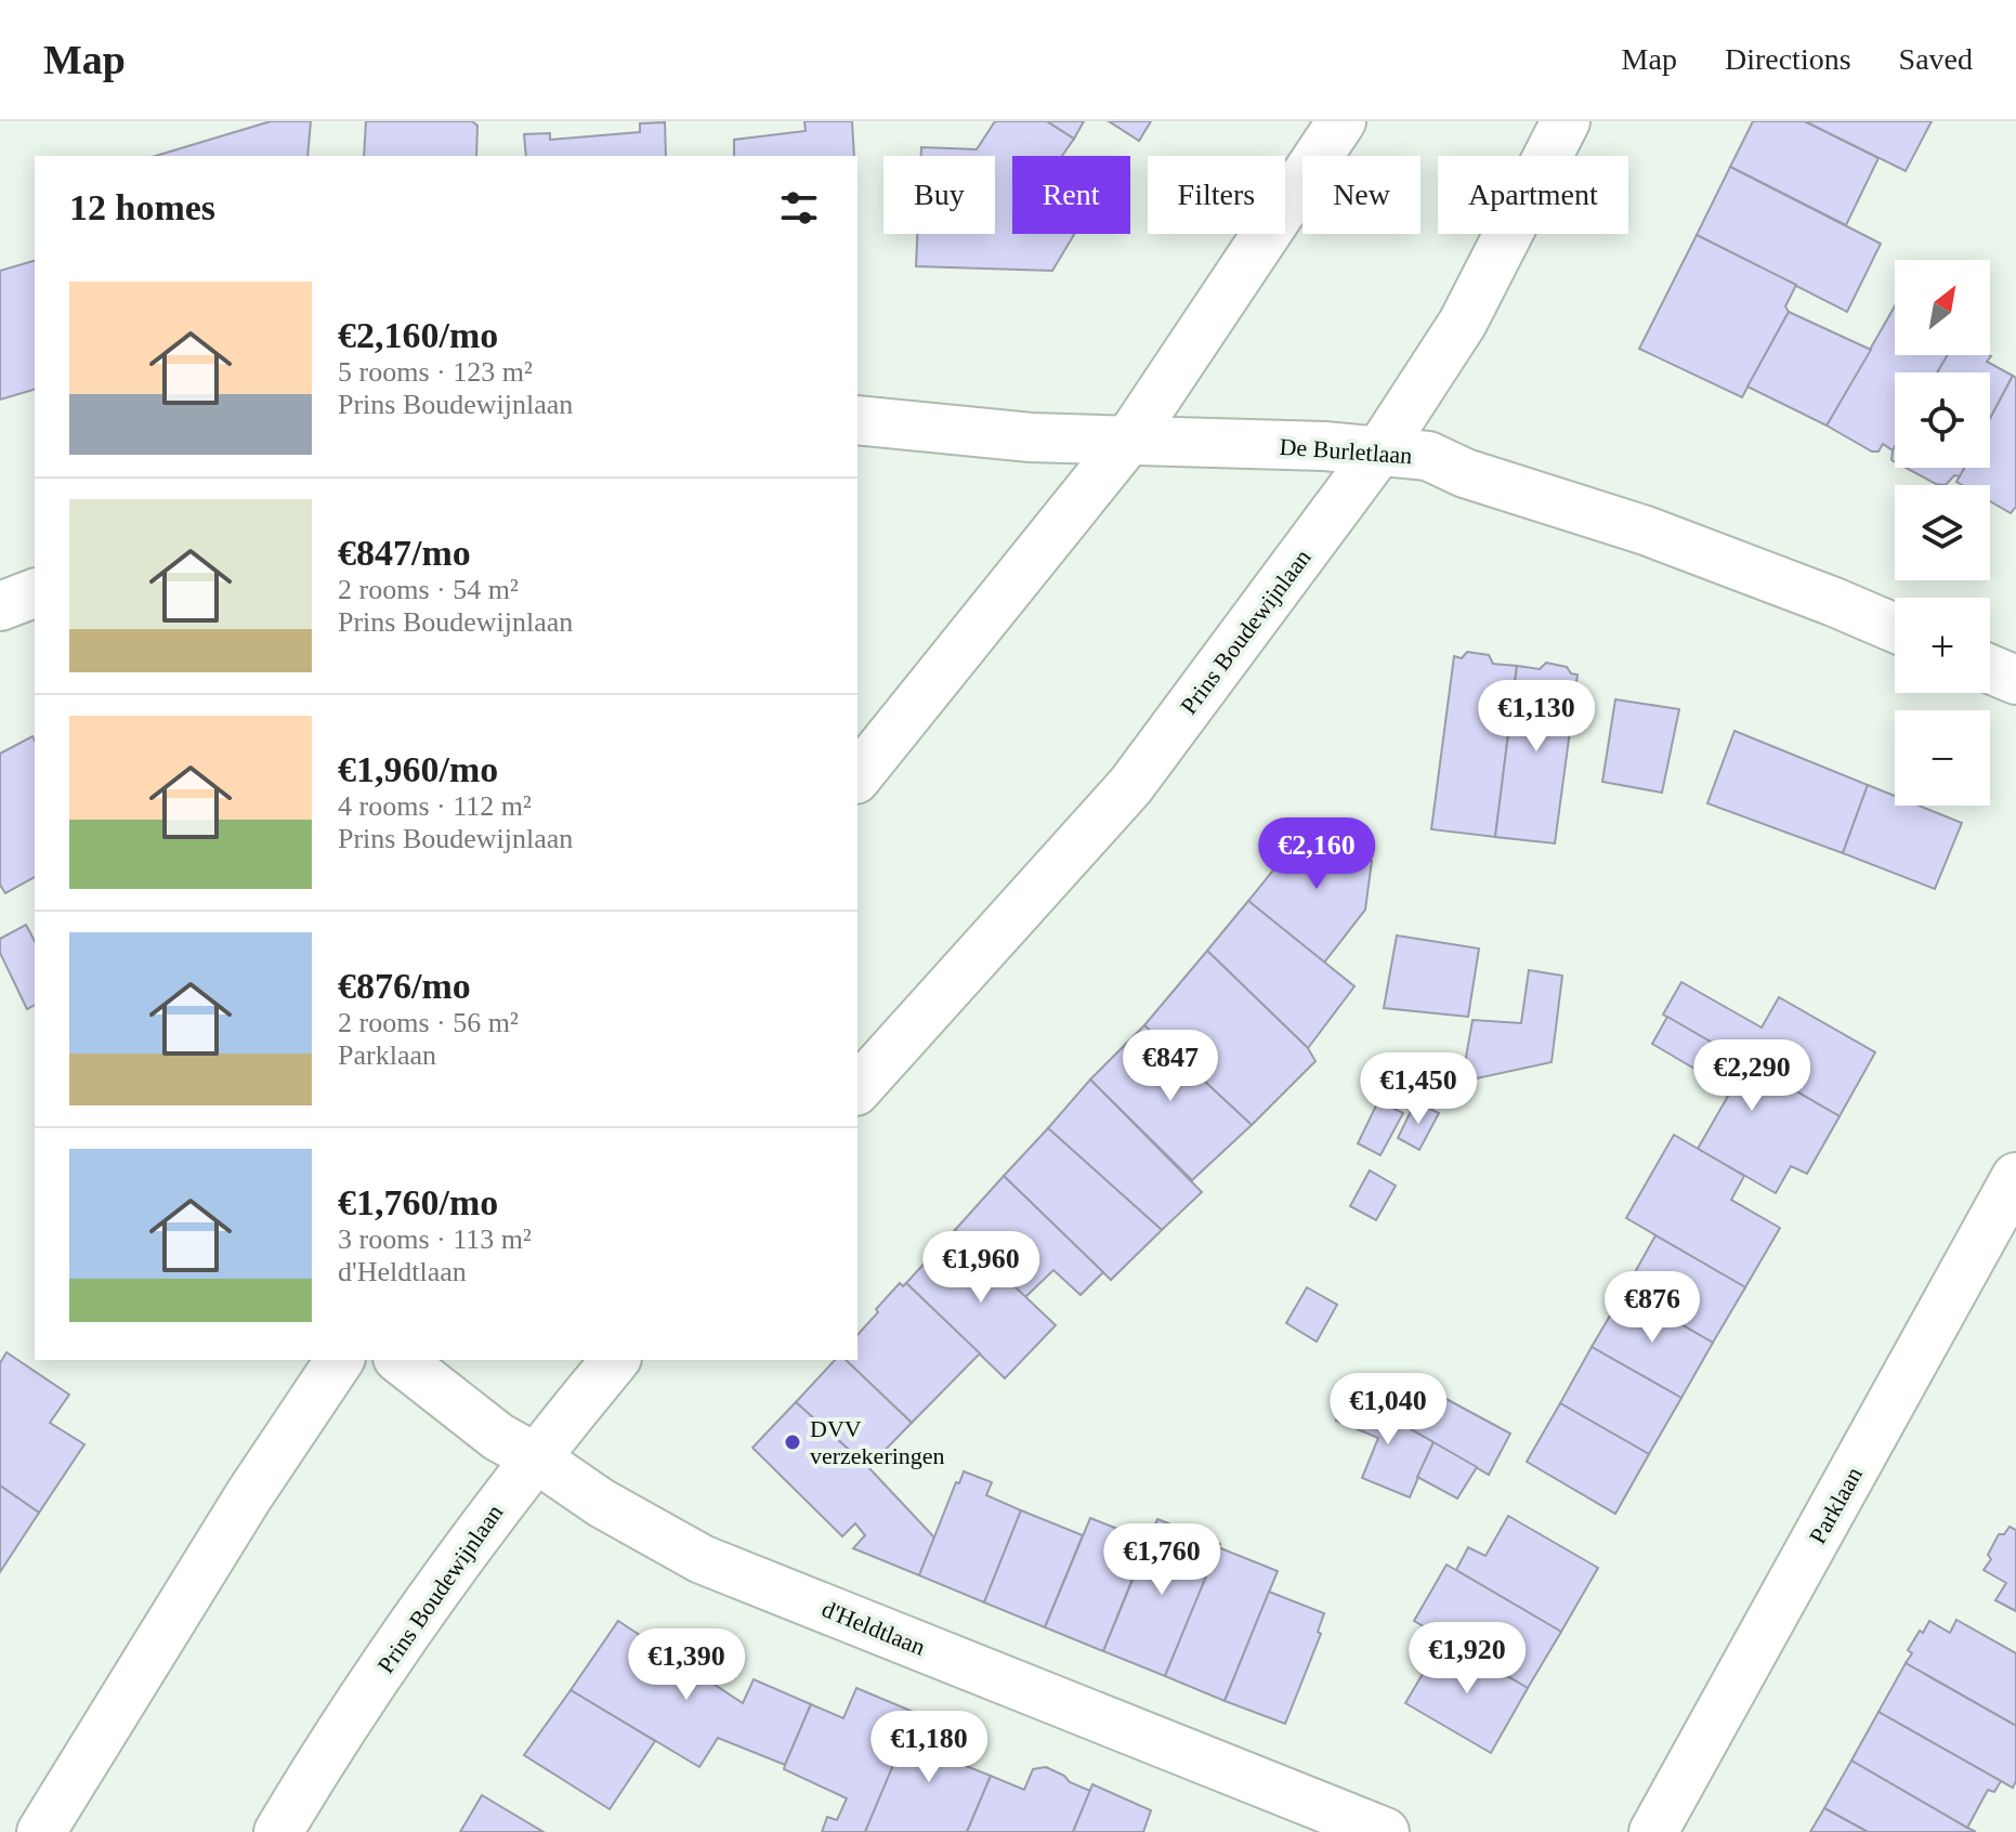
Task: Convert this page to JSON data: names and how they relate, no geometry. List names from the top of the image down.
{
  "streets": {
    "main road": [
      "De Burletlaan",
      "Prins Boudewijnlaan",
      "Parklaan",
      "d'Heldtlaan"
    ]
  },
  "crossings": [
    ["De Burletlaan", "Prins Boudewijnlaan"],
    ["Prins Boudewijnlaan", "d'Heldtlaan"]
  ],
  "places": ["DVV verzekeringen"],
  "north": "top right",
  "page": {
    "header": "Map",
    "nav": ["Map", "Directions", "Saved"],
    "chip": [
      "Buy",
      "Rent",
      "Filters",
      "New",
      "Apartment"
    ],
    "heading": "12 homes",
    "map_buttons": ["+", "−"],
    "list": [
      {
        "name": "€2,160/mo",
        "note": "5 rooms · 123 m² · Prins Boudewijnlaan"
      },
      {
        "name": "€847/mo",
        "note": "2 rooms · 54 m² · Prins Boudewijnlaan"
      },
      {
        "name": "€1,960/mo",
        "note": "4 rooms · 112 m² · Prins Boudewijnlaan"
      },
      {
        "name": "€876/mo",
        "note": "2 rooms · 56 m² · Parklaan"
      },
      {
        "name": "€1,760/mo",
        "note": "3 rooms · 113 m² · d'Heldtlaan"
      }
    ],
    "price": [
      "€1,130",
      "€2,160",
      "€847",
      "€2,290",
      "€1,450",
      "€1,960",
      "€876",
      "€1,040",
      "€1,760",
      "€1,920",
      "€1,390",
      "€1,180"
    ]
  }
}
